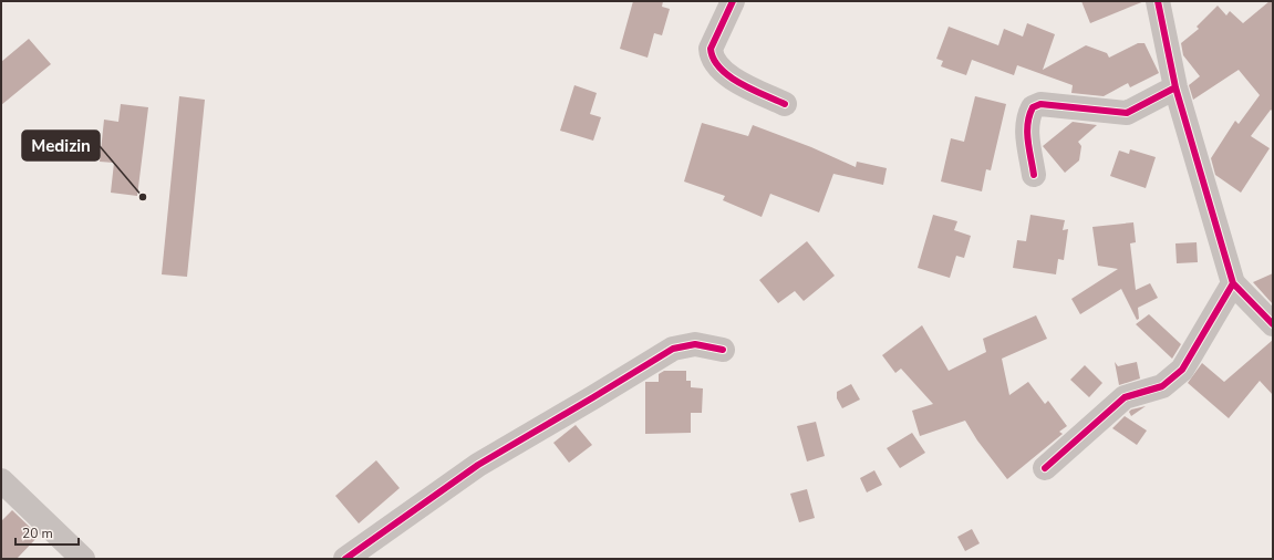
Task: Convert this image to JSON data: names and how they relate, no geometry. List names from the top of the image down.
{
  "places": ["Medizin"],
  "scale_bar": "20 m"
}
